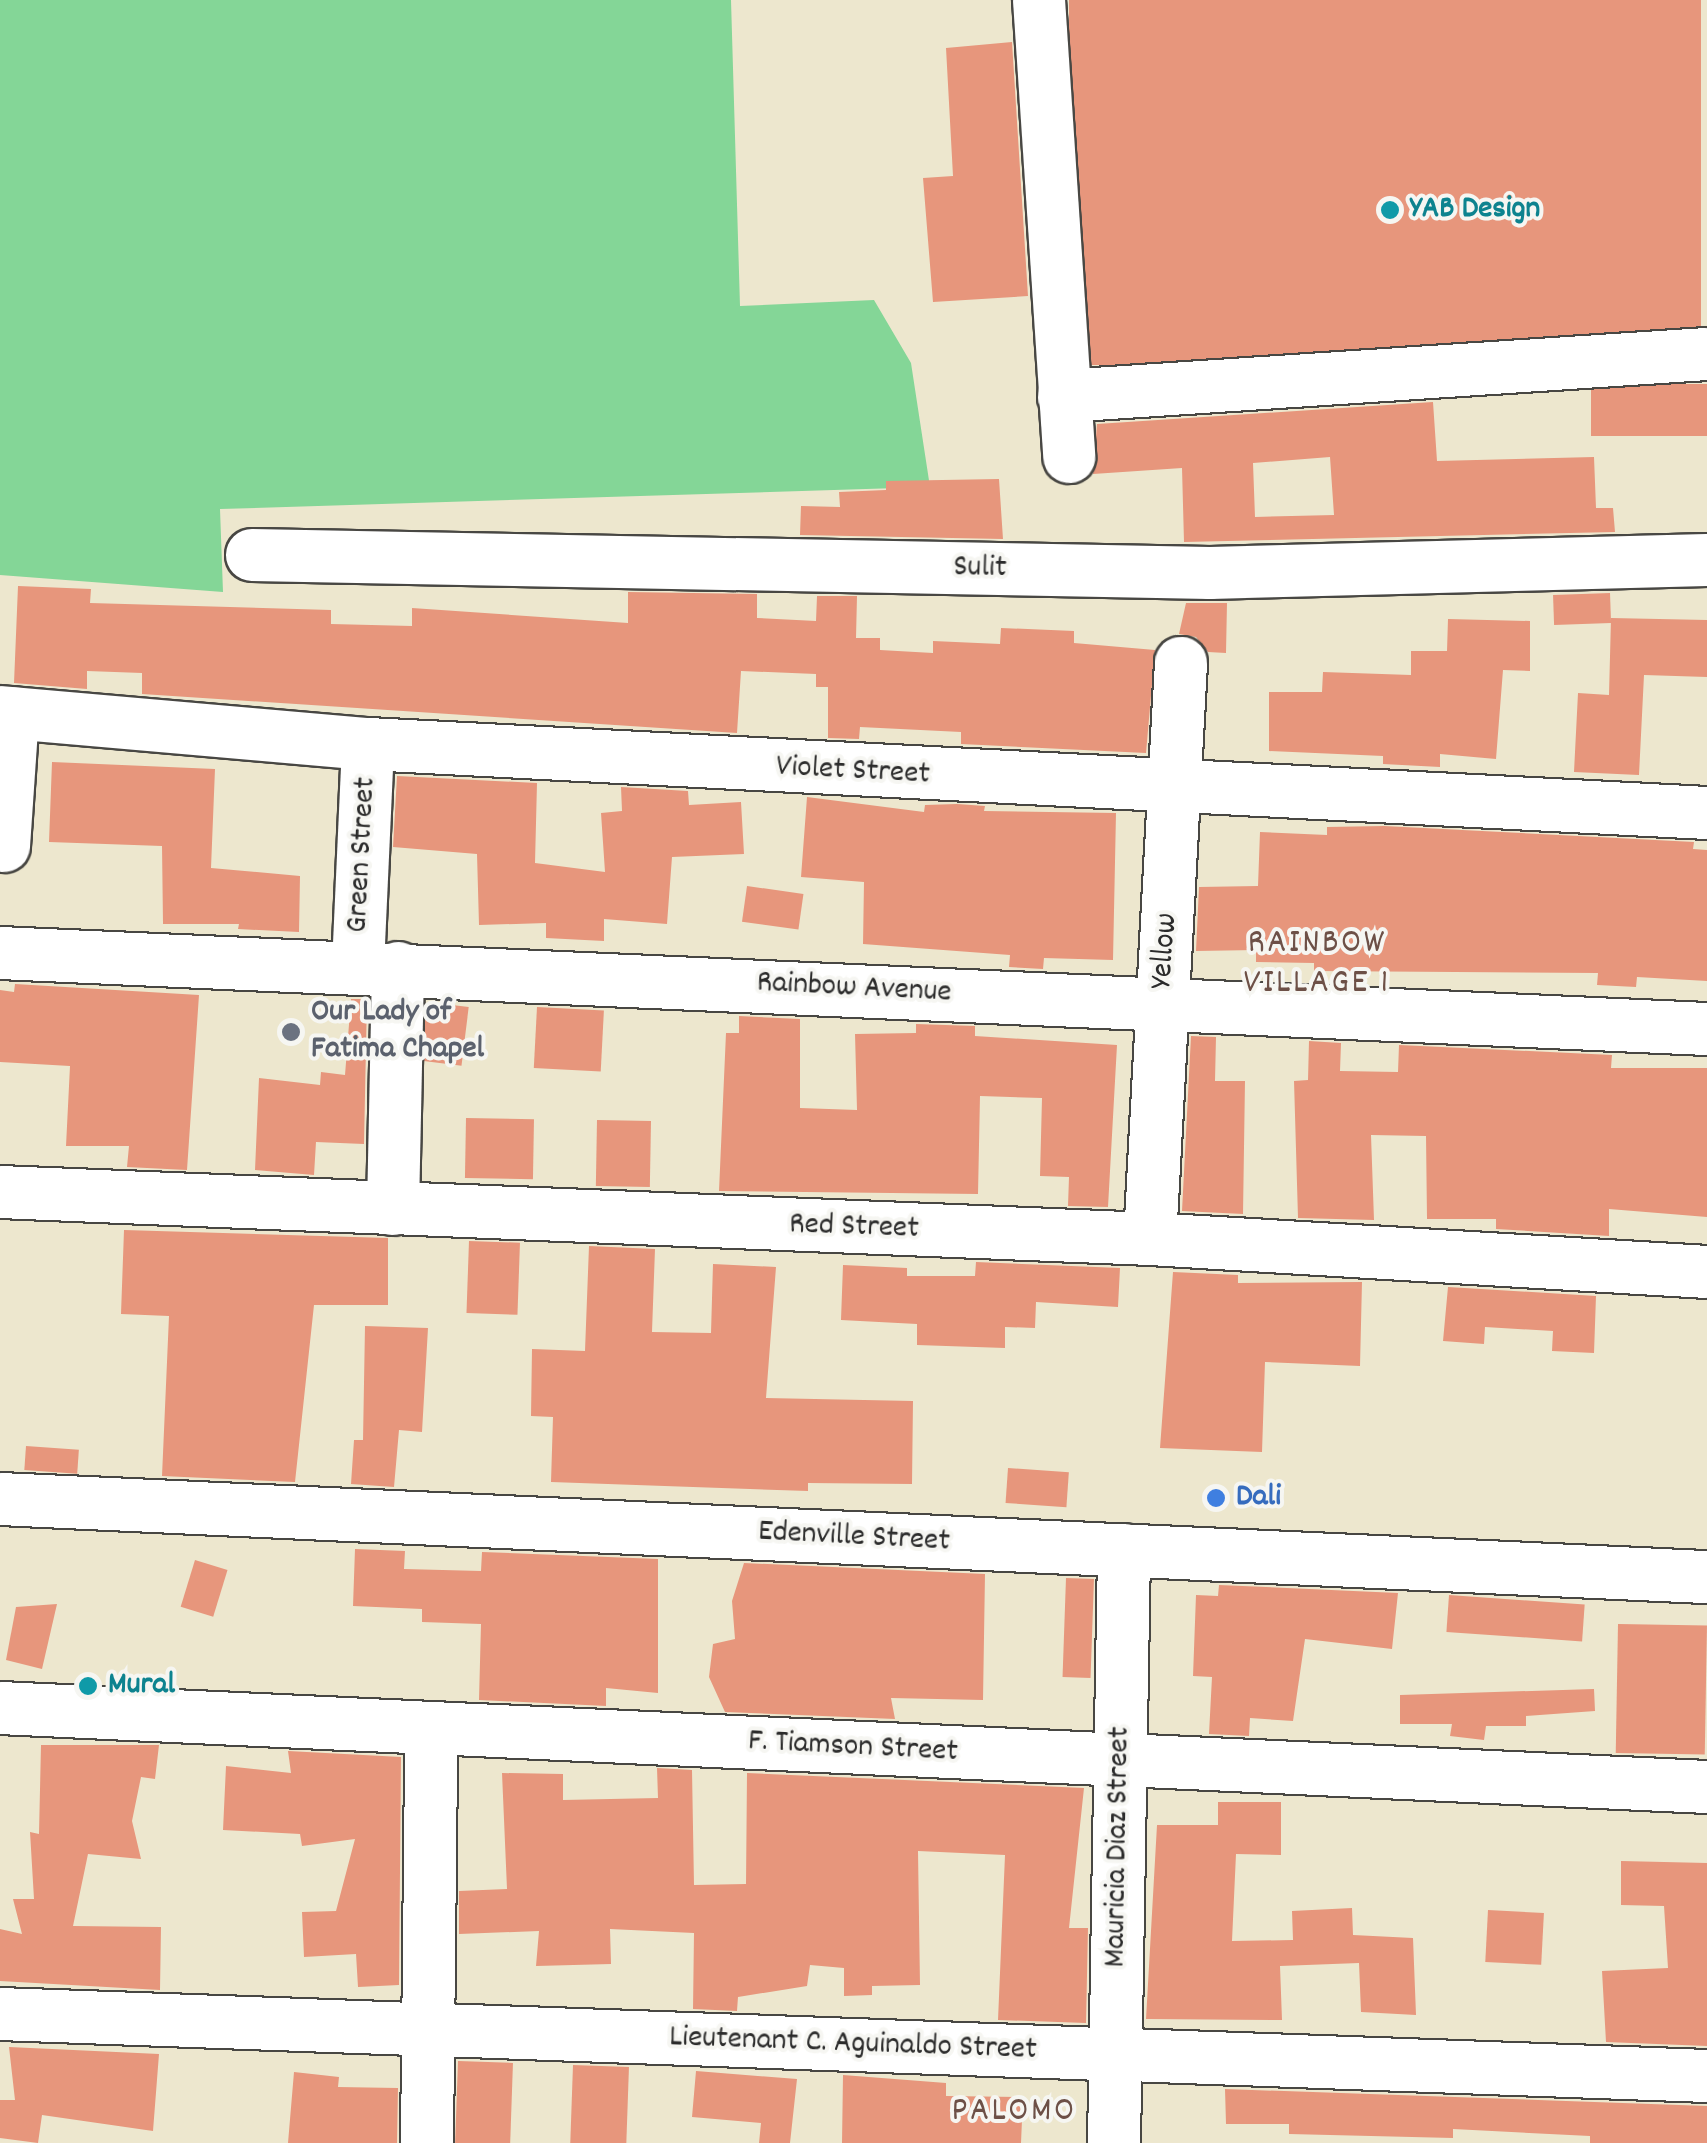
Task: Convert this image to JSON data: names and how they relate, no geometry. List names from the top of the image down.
{
  "streets": {
    "street": [
      "Sulit",
      "Violet Street",
      "Green Street",
      "Yellow",
      "Rainbow Avenue",
      "Red Street",
      "Edenville Street",
      "F. Tiamson Street",
      "Mauricia Diaz Street",
      "Lieutenant C. Aguinaldo Street"
    ]
  },
  "crossings": [
    ["Violet Street", "Green Street"],
    ["Violet Street", "Yellow"],
    ["Green Street", "Rainbow Avenue"],
    ["Green Street", "Red Street"],
    ["Yellow", "Rainbow Avenue"],
    ["Yellow", "Red Street"],
    ["Edenville Street", "Mauricia Diaz Street"],
    ["F. Tiamson Street", "Mauricia Diaz Street"],
    ["Mauricia Diaz Street", "Lieutenant C. Aguinaldo Street"]
  ],
  "districts": ["RAINBOW VILLAGE 1", "PALOMO"],
  "places": [
    "YAB Design",
    "Our Lady of Fatima Chapel",
    "Dali",
    "Mural"
  ]
}
